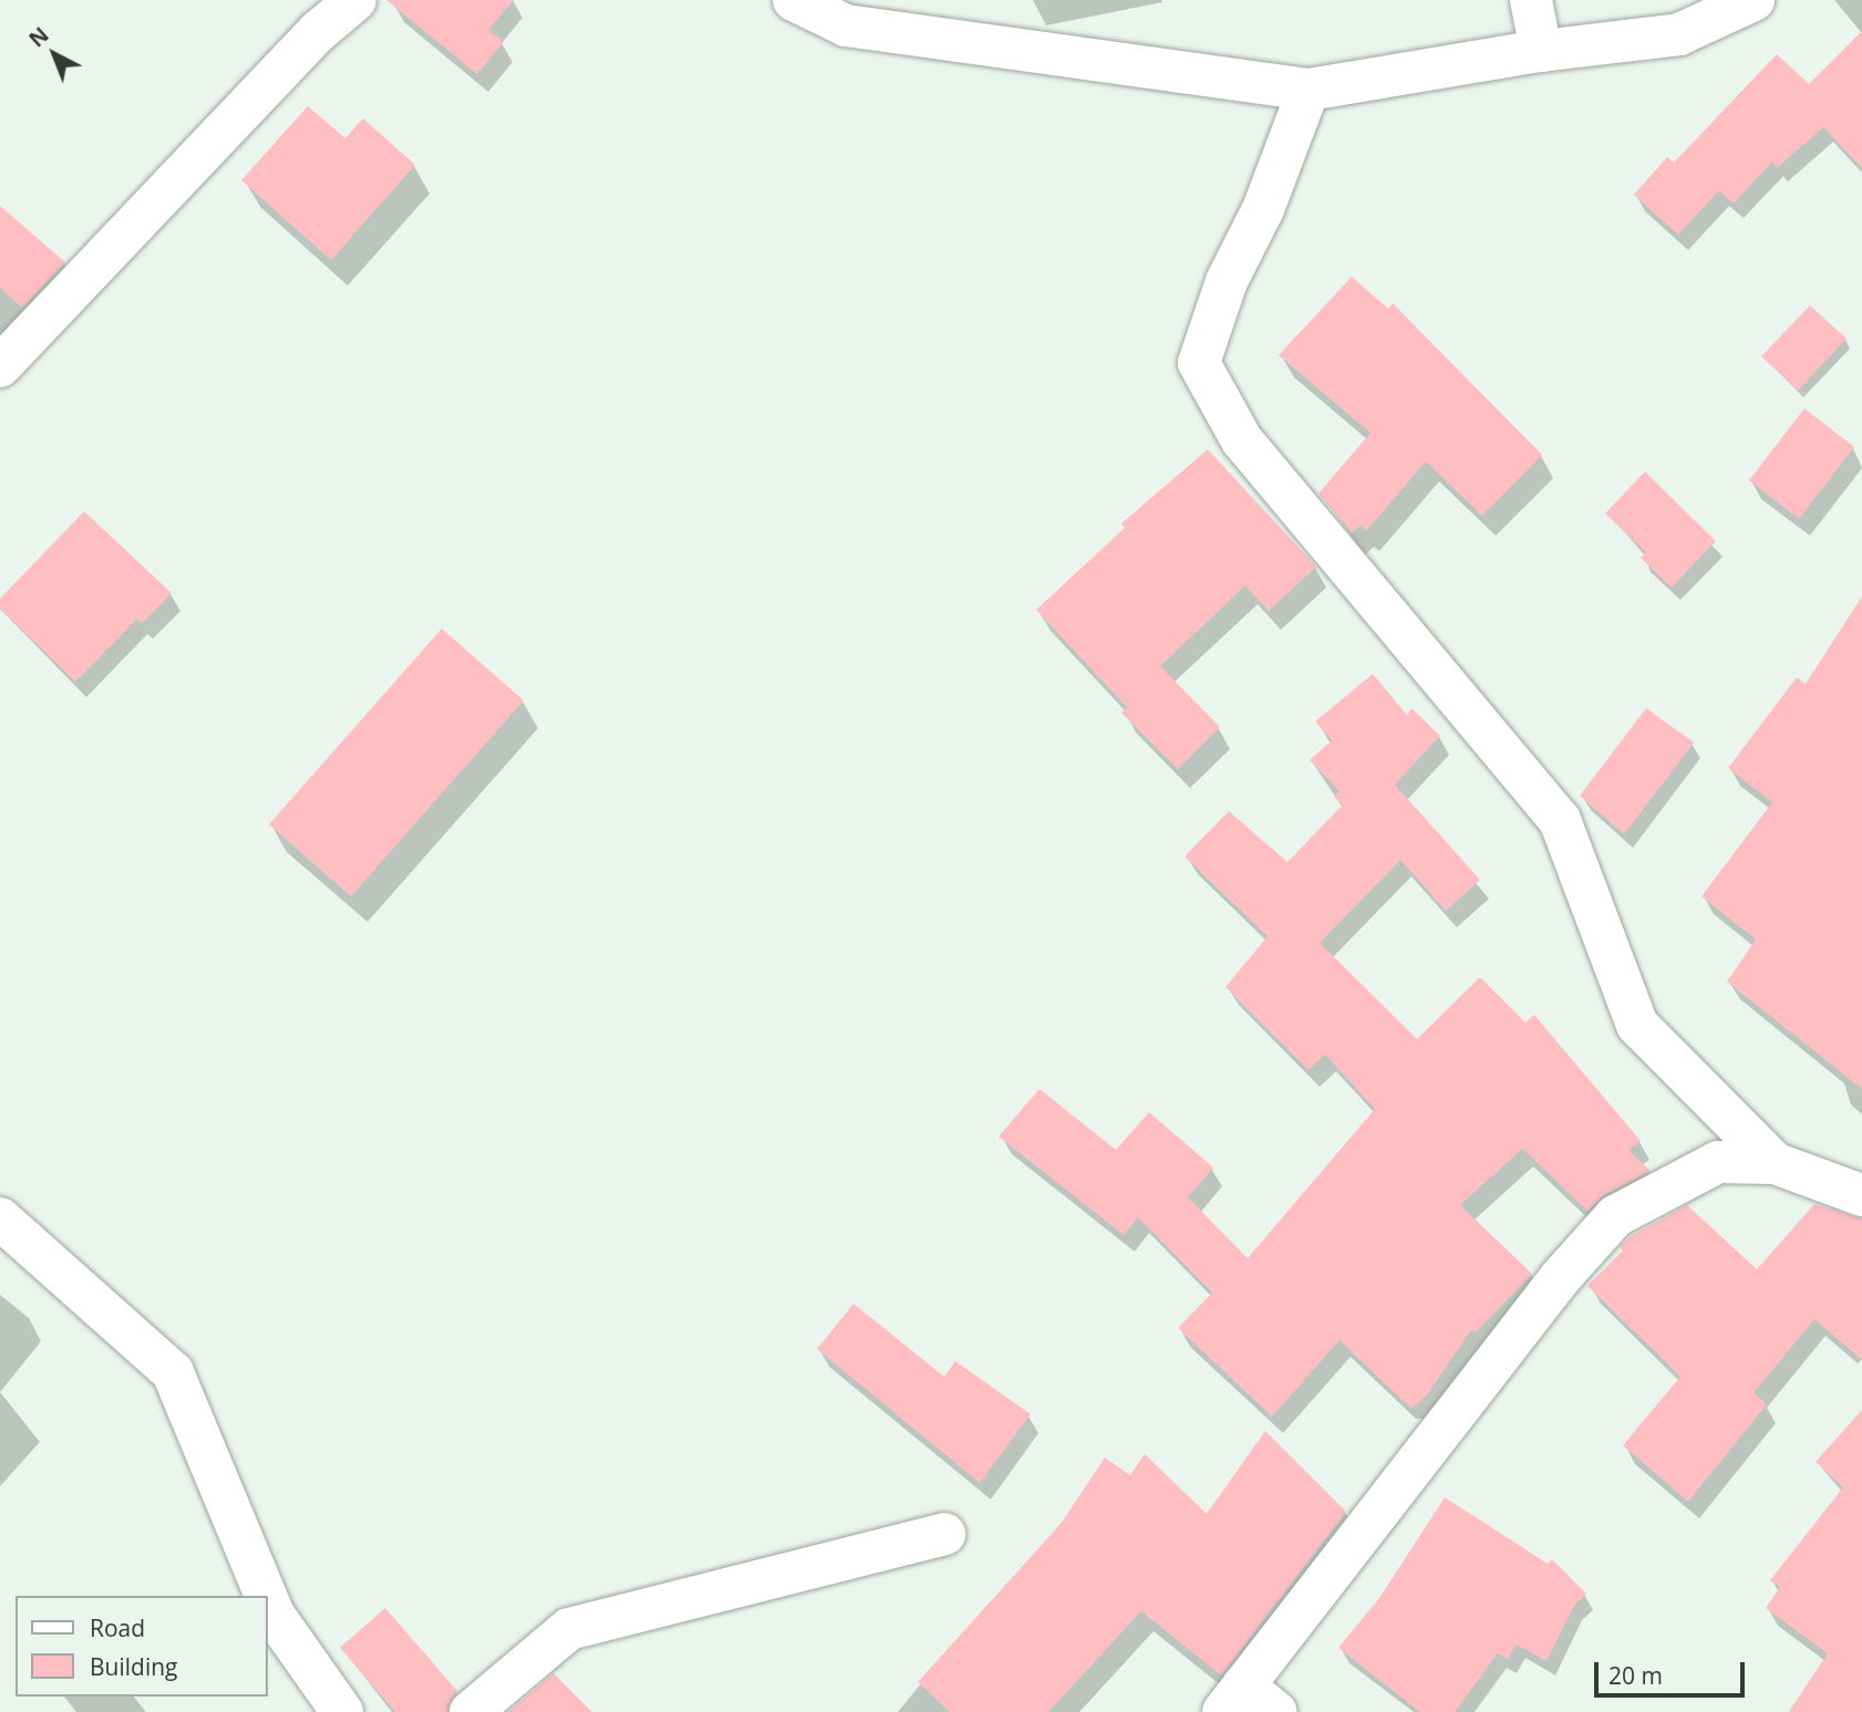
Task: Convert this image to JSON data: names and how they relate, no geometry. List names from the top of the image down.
{
  "legend": ["Road", "Building"],
  "scale_bar": "20 m",
  "north": "top left"
}
